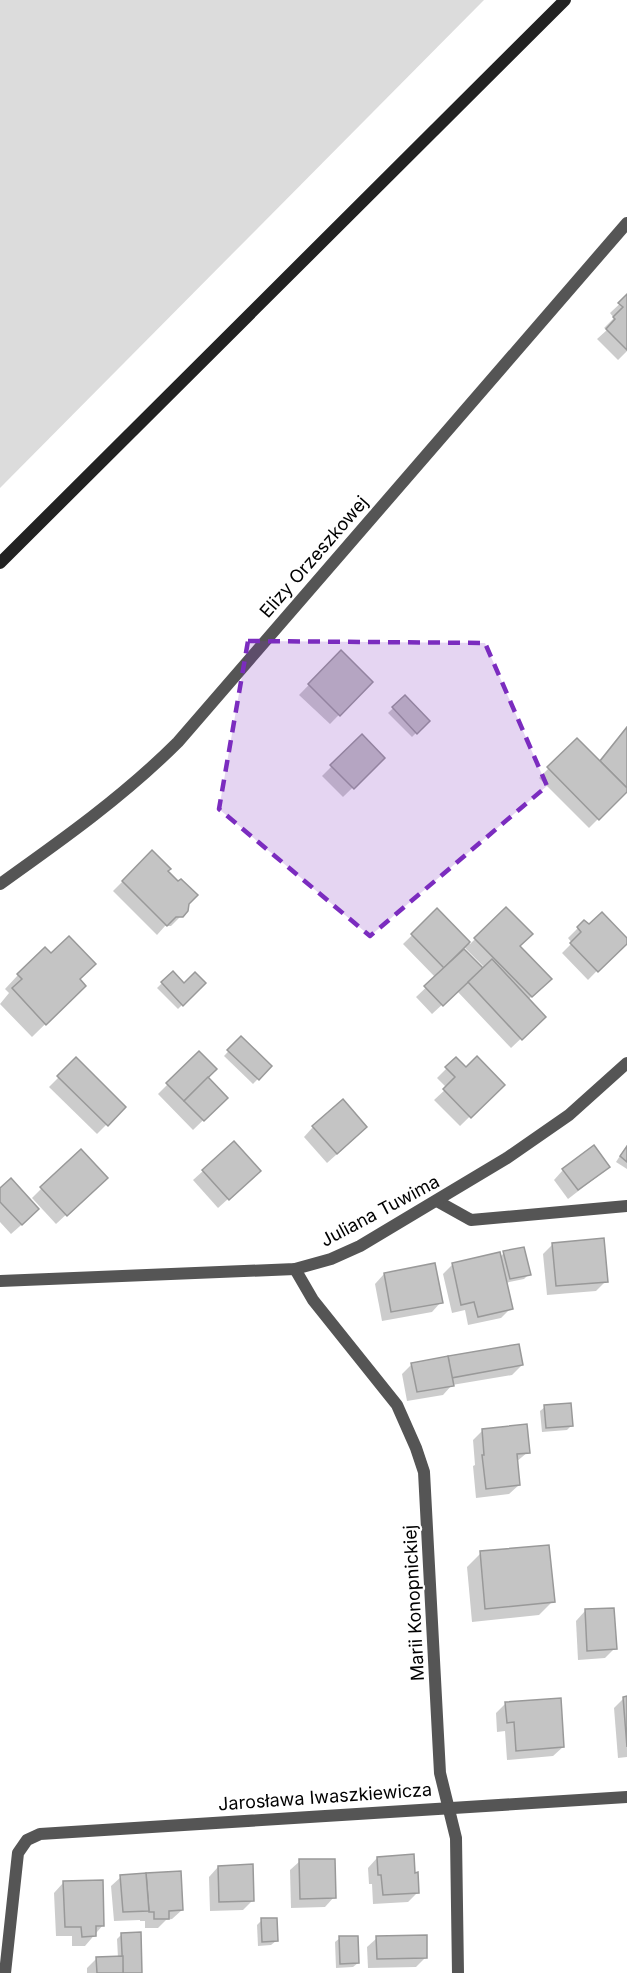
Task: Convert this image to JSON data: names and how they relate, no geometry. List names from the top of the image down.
{
  "streets": {
    "street": [
      "Elizy Orzeszkowej",
      "Juliana Tuwima",
      "Marii Konopnickiej",
      "Jarosława Iwaszkiewicza"
    ]
  },
  "crossings": [
    ["Juliana Tuwima", "Marii Konopnickiej"],
    ["Marii Konopnickiej", "Jarosława Iwaszkiewicza"]
  ]
}
